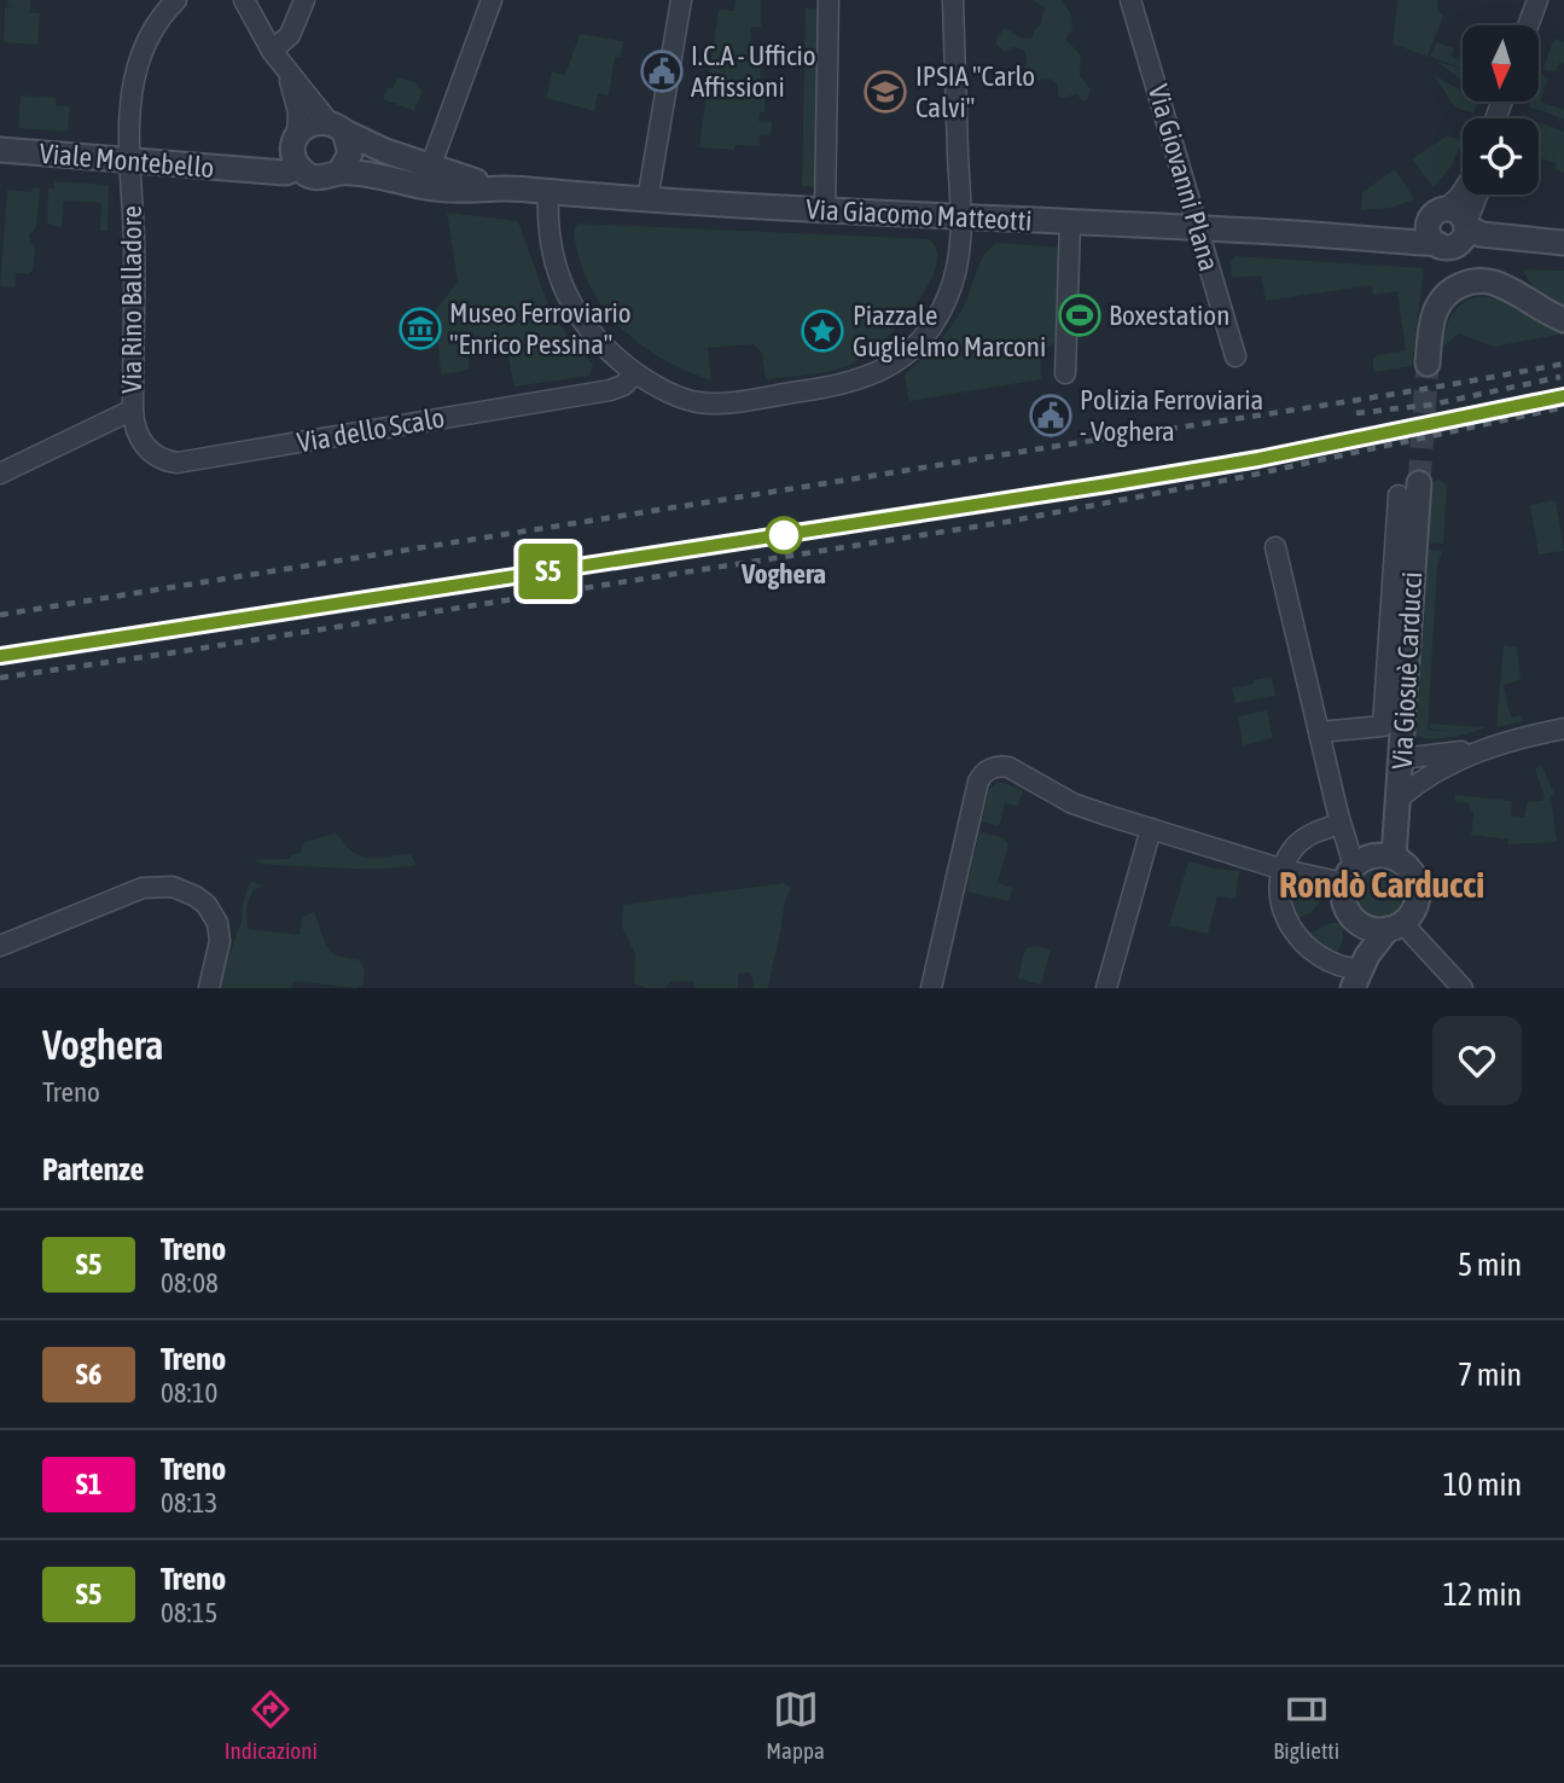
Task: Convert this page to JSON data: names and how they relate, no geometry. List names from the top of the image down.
{
  "streets": {
    "street": [
      "Viale Montebello",
      "Via Giovanni Plana",
      "Via Giacomo Matteotti",
      "Via Rino Balladore",
      "Via dello Scalo",
      "Via Giosuè Carducci"
    ]
  },
  "crossings": [
    ["Viale Montebello", "Via Giacomo Matteotti"],
    ["Viale Montebello", "Via Rino Balladore"],
    ["Via Giovanni Plana", "Via Giacomo Matteotti"],
    ["Via Rino Balladore", "Via dello Scalo"]
  ],
  "districts": ["Rondò Carducci"],
  "places": {
    "public building": ["I.C.A - Ufficio Affissioni", "Polizia Ferroviaria - Voghera"],
    "school or university": ["IPSIA \"Carlo Calvi\""],
    "sports": ["Boxestation"],
    "museum": ["Museo Ferroviario \"Enrico Pessina\""],
    "place": ["Piazzale Guglielmo Marconi"],
    "other": ["Voghera"]
  },
  "north": "bottom",
  "page": {
    "on_map": "S5",
    "heading": [
      ["Voghera", "Treno"],
      "Partenze"
    ],
    "list": [
      {
        "mark": "S5",
        "name": "Treno",
        "note": "08:08",
        "value": "5 min"
      },
      {
        "mark": "S6",
        "name": "Treno",
        "note": "08:10",
        "value": "7 min"
      },
      {
        "mark": "S1",
        "name": "Treno",
        "note": "08:13",
        "value": "10 min"
      },
      {
        "mark": "S5",
        "name": "Treno",
        "note": "08:15",
        "value": "12 min"
      }
    ],
    "tabs": ["Indicazioni", "Mappa", "Biglietti"]
  }
}
